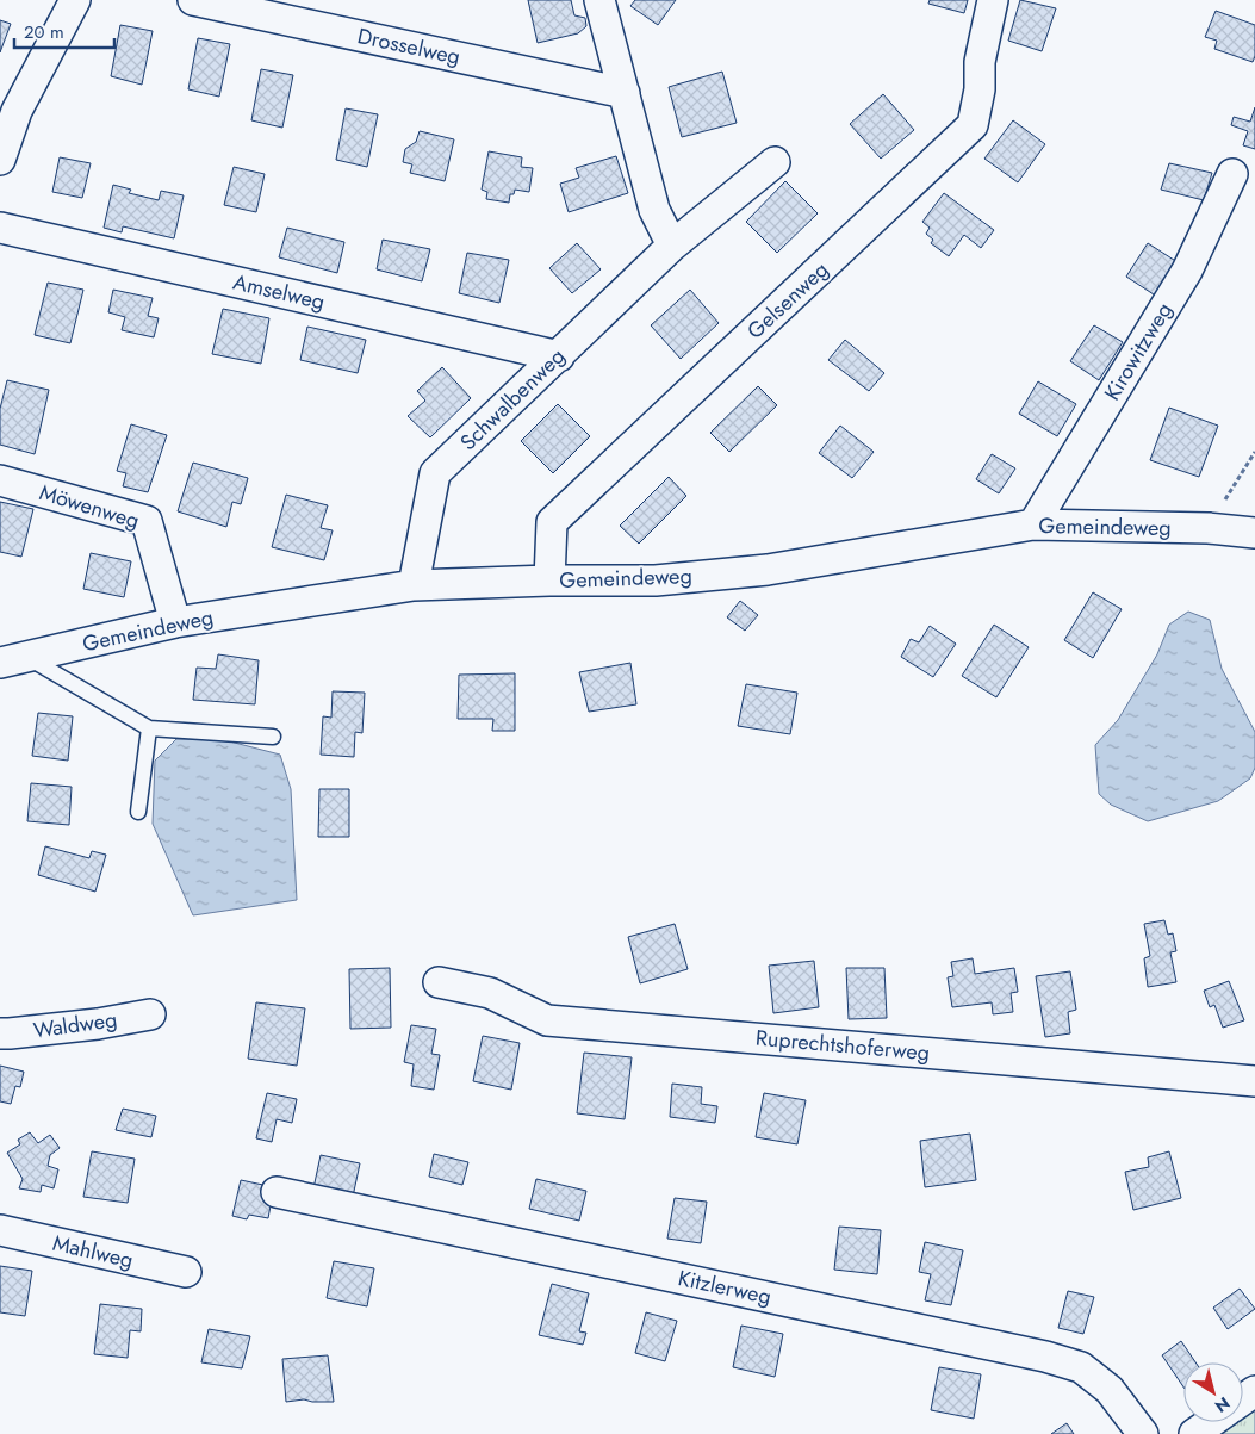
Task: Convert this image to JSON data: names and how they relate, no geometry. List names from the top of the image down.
{
  "streets": {
    "street": [
      "Drosselweg",
      "Amselweg",
      "Gelsenweg",
      "Kirowitzweg",
      "Schwalbenweg",
      "Möwenweg",
      "Gemeindeweg",
      "Waldweg",
      "Ruprechtshoferweg",
      "Mahlweg",
      "Kitzlerweg"
    ]
  },
  "crossings": [
    ["Amselweg", "Schwalbenweg"],
    ["Gelsenweg", "Gemeindeweg"],
    ["Kirowitzweg", "Gemeindeweg"],
    ["Schwalbenweg", "Gemeindeweg"],
    ["Möwenweg", "Gemeindeweg"]
  ],
  "scale_bar": "20 m",
  "north": "bottom right"
}
